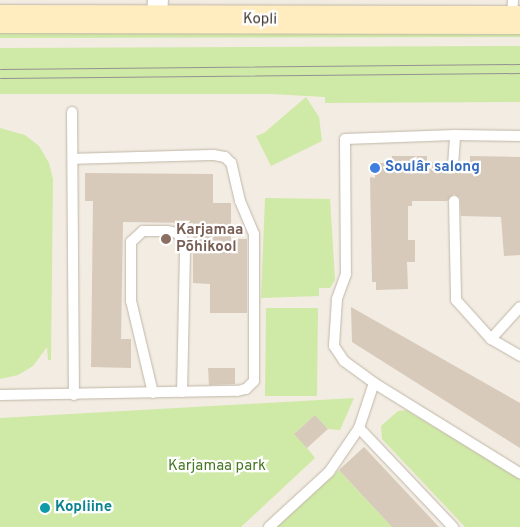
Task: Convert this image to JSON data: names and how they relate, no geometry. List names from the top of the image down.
{
  "streets": {
    "street": ["Kopli"]
  },
  "parks": ["Karjamaa park"],
  "places": ["Soulâr salong", "Karjamaa Põhikool", "Kopliine"]
}
